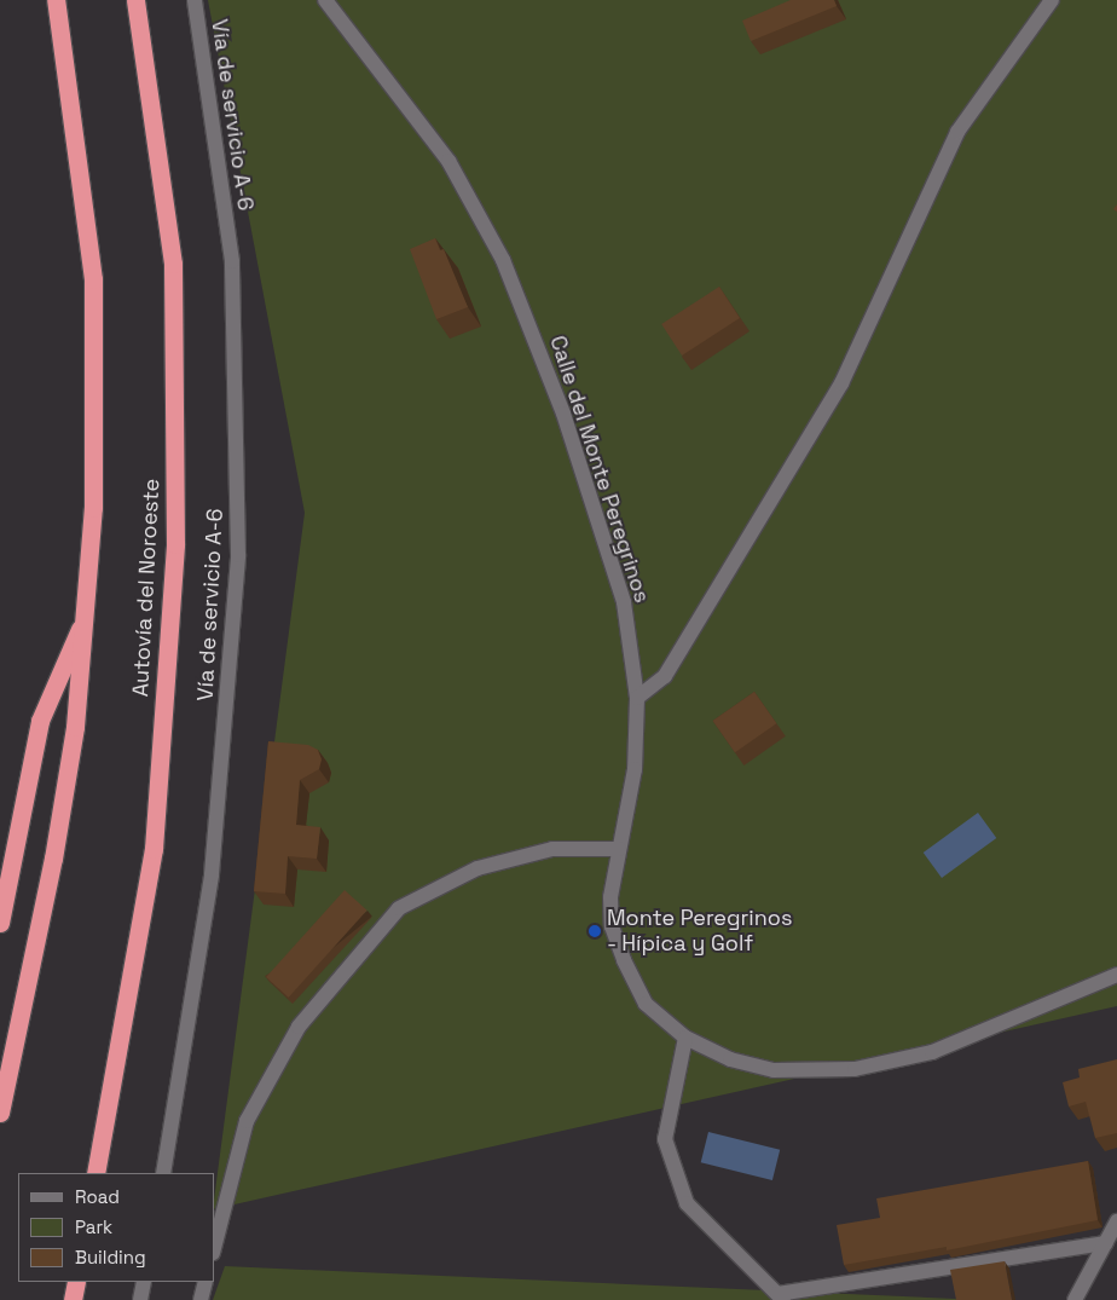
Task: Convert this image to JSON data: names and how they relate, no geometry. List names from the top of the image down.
{
  "streets": {
    "highway": ["Autovía del Noroeste"],
    "street": ["Vía de servicio A-6", "Calle del Monte Peregrinos"]
  },
  "places": ["Monte Peregrinos - Hípica y Golf"],
  "legend": ["Road", "Park", "Building"]
}
